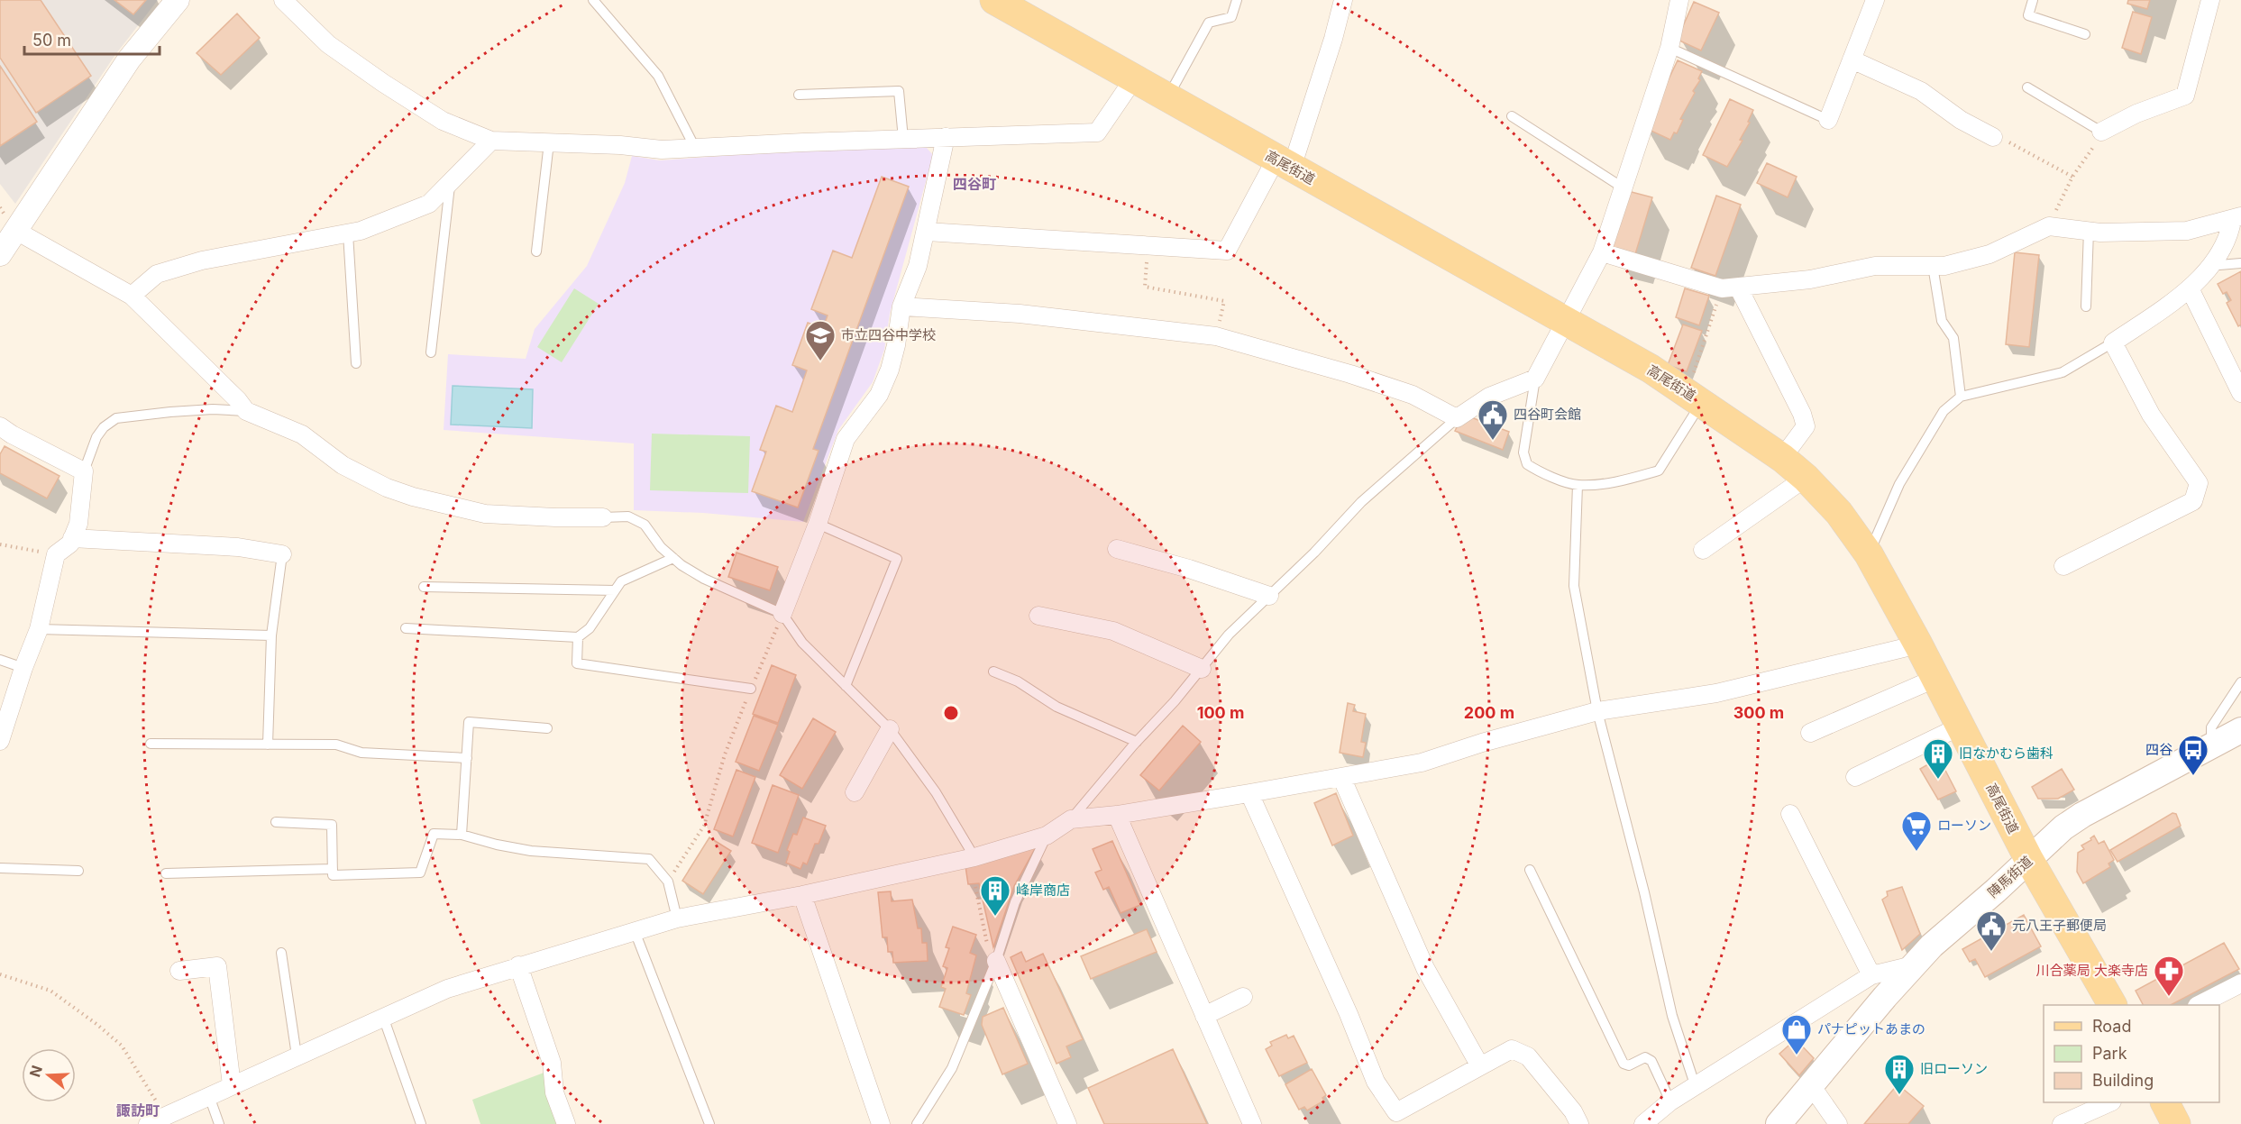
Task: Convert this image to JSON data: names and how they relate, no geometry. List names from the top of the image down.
{
  "streets": {
    "main road": ["高尾街道", "陣馬街道"]
  },
  "crossings": [
    ["高尾街道", "陣馬街道"]
  ],
  "districts": ["四谷町", "諏訪町"],
  "places": {
    "school or university": ["市立四谷中学校"],
    "public building": ["四谷町会館", "元八王子郵便局"],
    "bus stop": ["四谷"],
    "building": ["旧なかむら歯科", "峰岸商店", "旧ローソン"],
    "supermarket": ["ローソン"],
    "pharmacy": ["川合薬局 大楽寺店"],
    "shop": ["パナピットあまの"]
  },
  "legend": ["Road", "Park", "Building"],
  "scale_bar": "50 m",
  "north": "left",
  "rings": ["100 m", "200 m", "300 m"]
}
